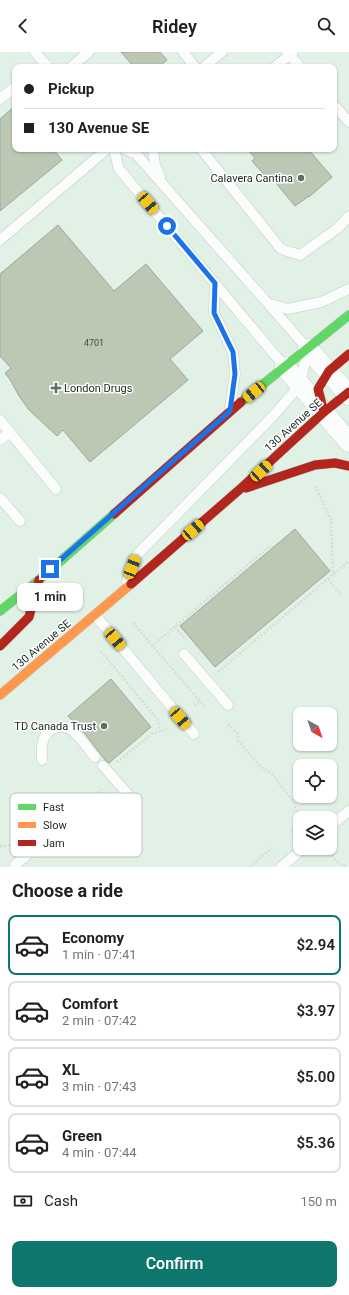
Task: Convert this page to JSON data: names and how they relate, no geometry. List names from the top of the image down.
{
  "streets": {
    "main road": ["130 Avenue SE"]
  },
  "places": {
    "other": ["Calavera Cantina", "TD Canada Trust"],
    "health": ["London Drugs"]
  },
  "house_numbers": ["4701"],
  "legend": ["Fast", "Slow", "Jam"],
  "north": "bottom right",
  "page": {
    "header": "Ridey",
    "banner": ["Pickup", "130 Avenue SE"],
    "bubble": "1 min",
    "heading": "Choose a ride",
    "list": [
      {
        "name": "Economy",
        "note": "1 min · 07:41",
        "value": "$2.94"
      },
      {
        "name": "Comfort",
        "note": "2 min · 07:42",
        "value": "$3.97"
      },
      {
        "name": "XL",
        "note": "3 min · 07:43",
        "value": "$5.00"
      },
      {
        "name": "Green",
        "note": "4 min · 07:44",
        "value": "$5.36"
      }
    ],
    "pay": ["Cash", "150 m"],
    "buttons": "Confirm"
  }
}
